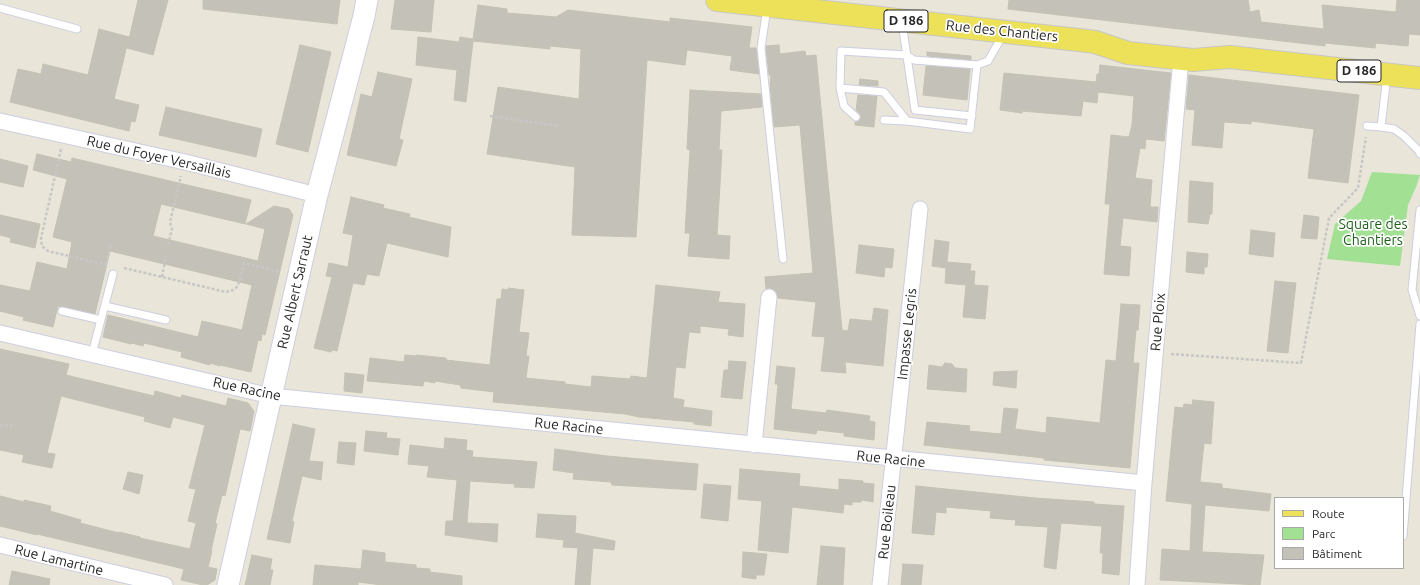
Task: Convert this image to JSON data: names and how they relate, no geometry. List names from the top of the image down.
{
  "streets": {
    "main road": ["D 186", "Rue des Chantiers", "Rue Albert Sarraut"],
    "street": [
      "Rue du Foyer Versaillais",
      "Rue Ploix",
      "Impasse Legris",
      "Rue Racine",
      "Rue Boileau",
      "Rue Lamartine"
    ]
  },
  "crossings": [
    ["Rue des Chantiers", "Rue Ploix"],
    ["Rue du Foyer Versaillais", "Rue Albert Sarraut"],
    ["Rue Albert Sarraut", "Rue Racine"],
    ["Rue Ploix", "Rue Racine"],
    ["Impasse Legris", "Rue Racine"],
    ["Impasse Legris", "Rue Boileau"],
    ["Rue Racine", "Rue Boileau"]
  ],
  "parks": ["Square des Chantiers"],
  "legend": ["Route", "Parc", "Bâtiment"]
}
